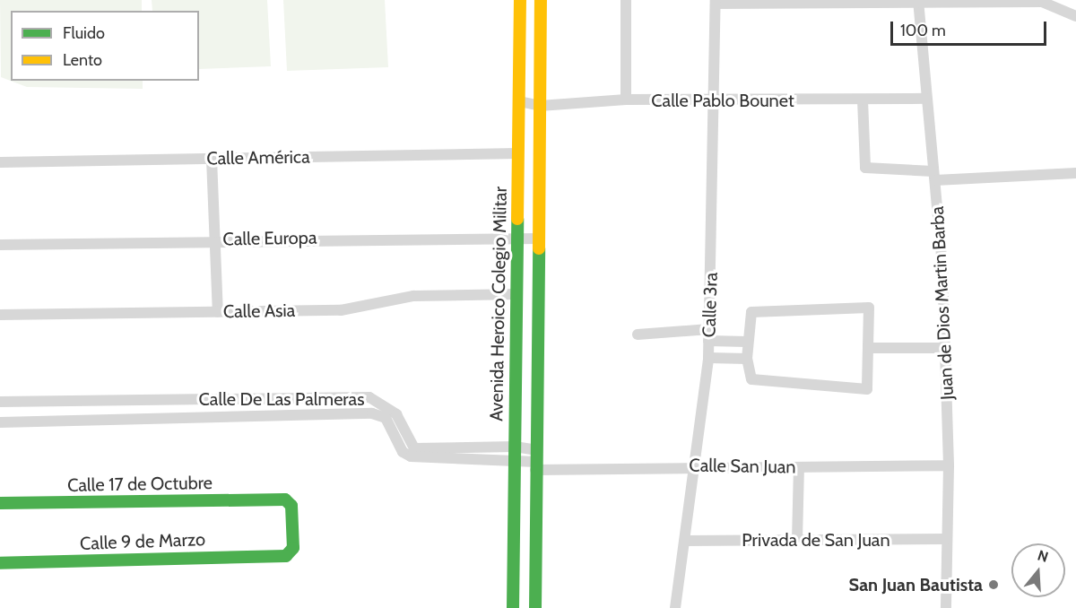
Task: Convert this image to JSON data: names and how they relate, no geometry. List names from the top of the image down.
{
  "streets": {
    "main road": ["Avenida Heroico Colegio Militar", "Calle 17 de Octubre", "Calle 9 de Marzo"],
    "street": [
      "Calle Pablo Bounet",
      "Calle América",
      "Calle Europa",
      "Juan de Dios Martin Barba",
      "Calle 3ra",
      "Calle Asia",
      "Calle De Las Palmeras",
      "Calle San Juan",
      "Privada de San Juan"
    ]
  },
  "crossings": [
    ["Calle Pablo Bounet", "Juan de Dios Martin Barba"],
    ["Calle Pablo Bounet", "Avenida Heroico Colegio Militar"],
    ["Calle Pablo Bounet", "Calle 3ra"],
    ["Calle América", "Avenida Heroico Colegio Militar"],
    ["Calle Europa", "Avenida Heroico Colegio Militar"],
    ["Juan de Dios Martin Barba", "Calle San Juan"],
    ["Juan de Dios Martin Barba", "Privada de San Juan"],
    ["Avenida Heroico Colegio Militar", "Calle Asia"],
    ["Avenida Heroico Colegio Militar", "Calle De Las Palmeras"],
    ["Calle 3ra", "Calle San Juan"],
    ["Calle 3ra", "Privada de San Juan"],
    ["Calle De Las Palmeras", "Calle San Juan"],
    ["Calle 17 de Octubre", "Calle 9 de Marzo"]
  ],
  "places": ["San Juan Bautista"],
  "legend": ["Fluido", "Lento"],
  "scale_bar": "100 m",
  "north": "top"
}
